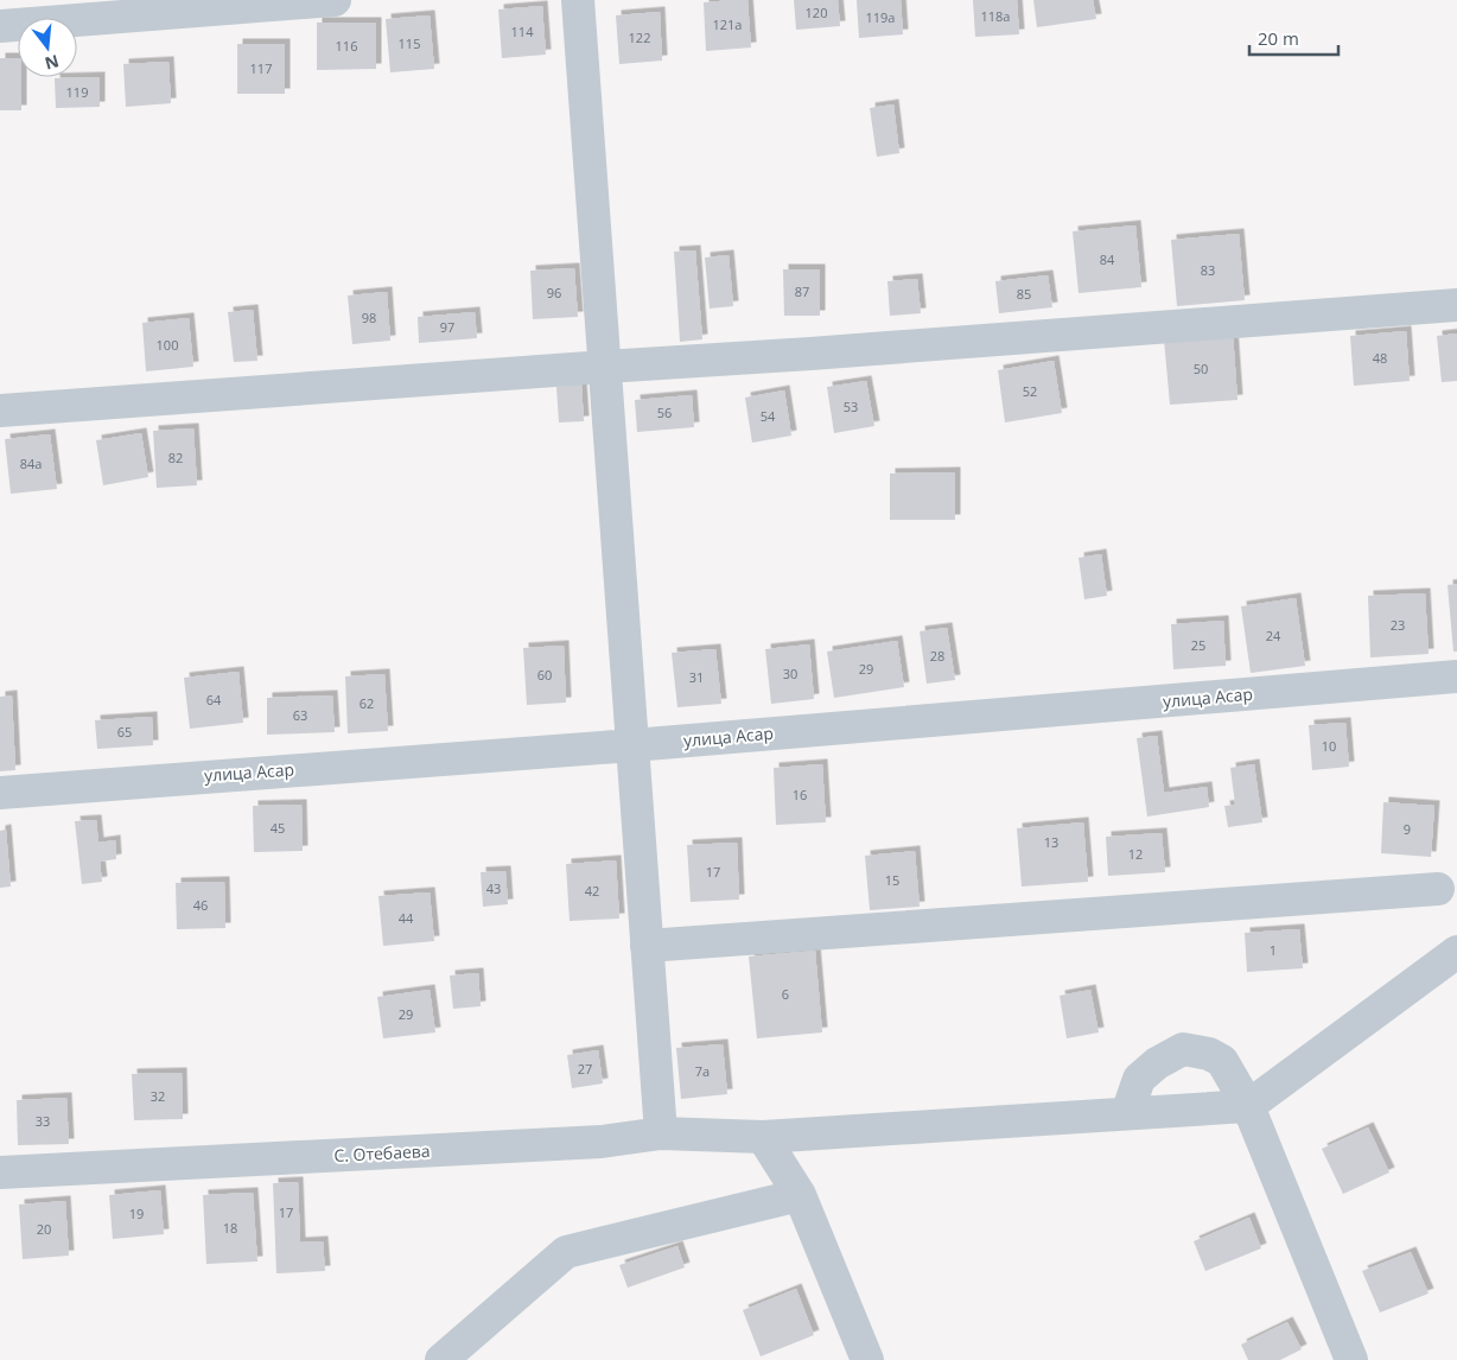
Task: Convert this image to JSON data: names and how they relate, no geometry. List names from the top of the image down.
{
  "streets": {
    "street": ["улица Асар", "С. Отебаева"]
  },
  "house_numbers": [
    "120",
    "118а",
    "119а",
    "121а",
    "114",
    "122",
    "115",
    "116",
    "117",
    "119",
    "84",
    "83",
    "87",
    "96",
    "85",
    "98",
    "97",
    "100",
    "48",
    "50",
    "52",
    "53",
    "56",
    "54",
    "82",
    "84а",
    "23",
    "24",
    "25",
    "28",
    "29",
    "30",
    "60",
    "31",
    "64",
    "62",
    "63",
    "65",
    "10",
    "16",
    "45",
    "9",
    "13",
    "12",
    "17",
    "15",
    "43",
    "42",
    "46",
    "44",
    "1",
    "6",
    "29",
    "27",
    "7а",
    "32",
    "33",
    "17",
    "19",
    "18",
    "20"
  ],
  "scale_bar": "20 m",
  "north": "bottom"
}
